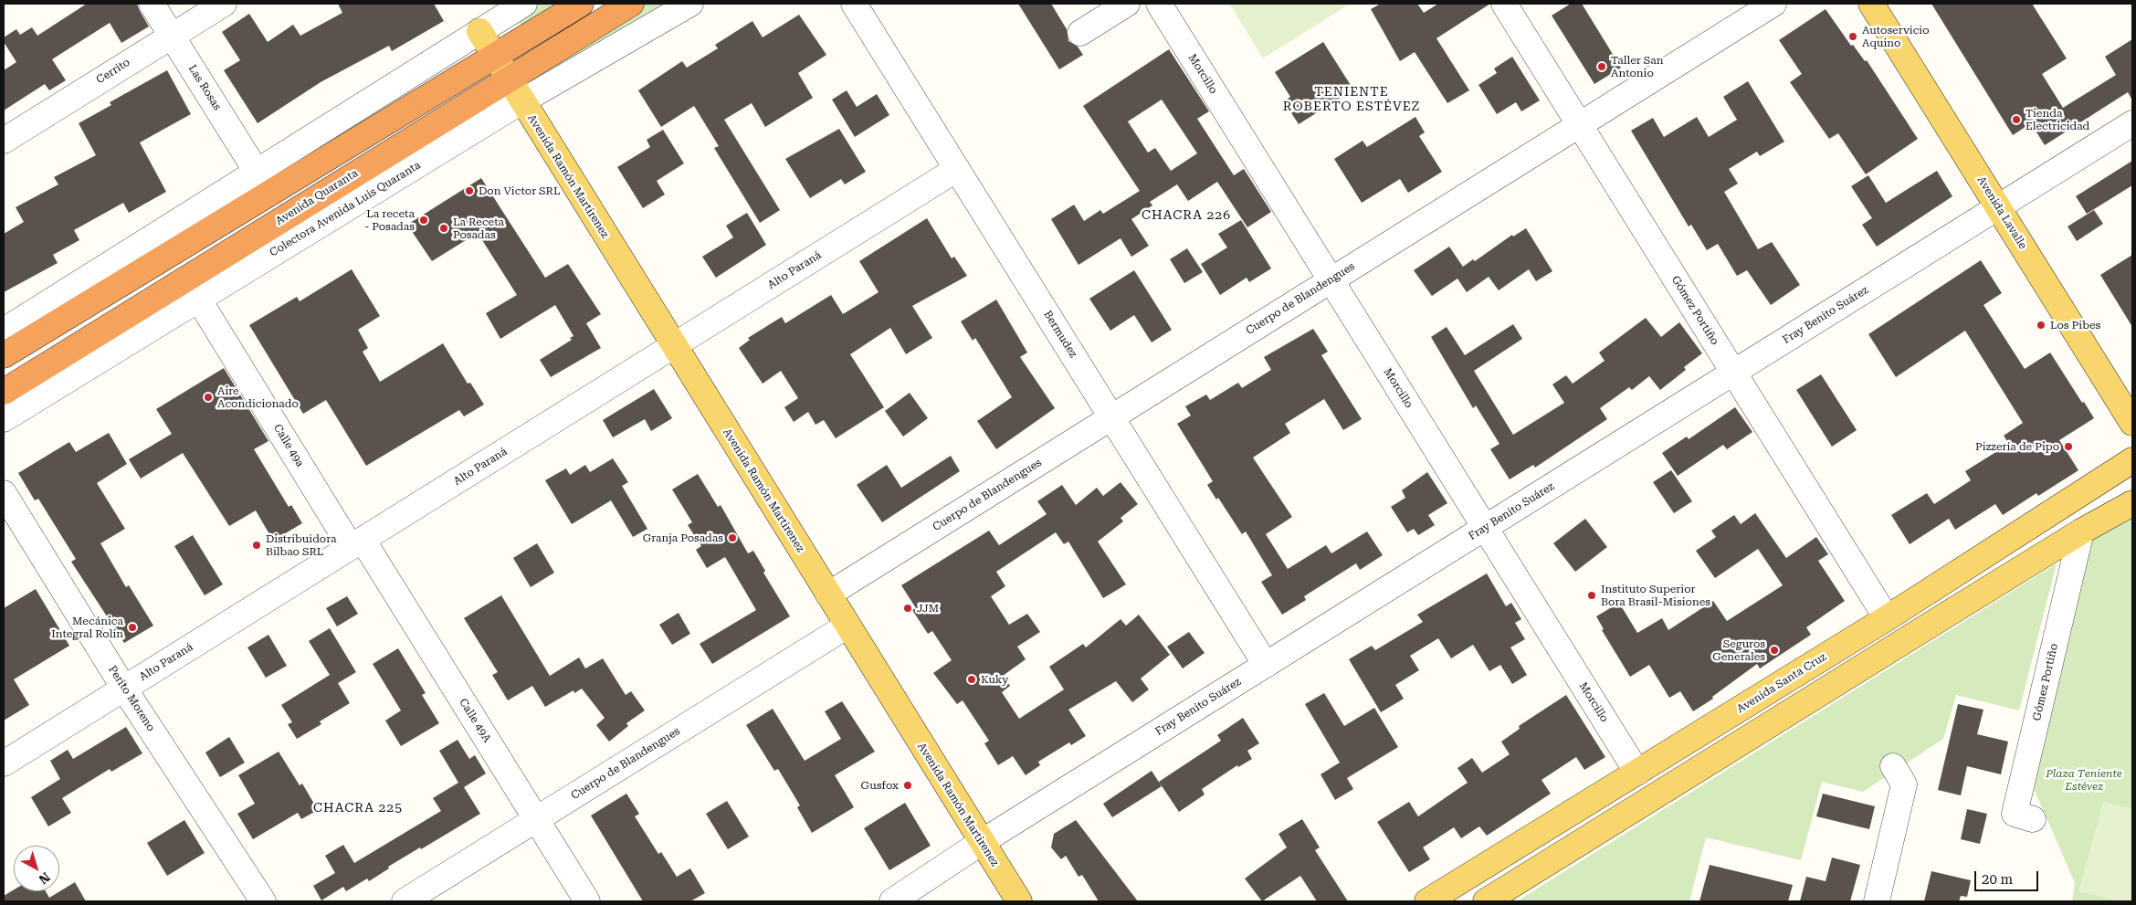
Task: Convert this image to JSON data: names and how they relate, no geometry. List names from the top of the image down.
{
  "streets": {
    "highway": ["Avenida Quaranta"],
    "main road": ["Avenida Ramón Martirenez", "Avenida Lavalle", "Avenida Santa Cruz"],
    "street": [
      "Cerrito",
      "Morcillo",
      "Las Rosas",
      "Colectora Avenida Luis Quaranta",
      "Alto Paraná",
      "Cuerpo de Blandengues",
      "Gómez Portiño",
      "Fray Benito Suárez",
      "Bermudez",
      "Calle 49a",
      "Perito Moreno",
      "Calle 49A"
    ]
  },
  "crossings": [
    ["Cerrito", "Las Rosas"],
    ["Morcillo", "Cuerpo de Blandengues"],
    ["Morcillo", "Fray Benito Suárez"],
    ["Morcillo", "Avenida Santa Cruz"],
    ["Avenida Ramón Martirenez", "Avenida Quaranta"],
    ["Avenida Ramón Martirenez", "Colectora Avenida Luis Quaranta"],
    ["Avenida Ramón Martirenez", "Alto Paraná"],
    ["Avenida Ramón Martirenez", "Cuerpo de Blandengues"],
    ["Avenida Ramón Martirenez", "Fray Benito Suárez"],
    ["Colectora Avenida Luis Quaranta", "Calle 49a"],
    ["Avenida Lavalle", "Fray Benito Suárez"],
    ["Alto Paraná", "Bermudez"],
    ["Alto Paraná", "Calle 49a"],
    ["Alto Paraná", "Perito Moreno"],
    ["Alto Paraná", "Calle 49A"],
    ["Cuerpo de Blandengues", "Gómez Portiño"],
    ["Cuerpo de Blandengues", "Bermudez"],
    ["Cuerpo de Blandengues", "Calle 49A"],
    ["Gómez Portiño", "Fray Benito Suárez"],
    ["Gómez Portiño", "Avenida Santa Cruz"],
    ["Fray Benito Suárez", "Bermudez"],
    ["Calle 49a", "Calle 49A"]
  ],
  "districts": ["TENIENTE ROBERTO ESTÉVEZ", "CHACRA 226", "CHACRA 225"],
  "parks": ["Plaza Teniente Estévez"],
  "places": [
    "Autoservicio Aquino",
    "Taller San Antonio",
    "Tienda Electricidad",
    "Don Victor SRL",
    "La receta - Posadas",
    "La Receta Posadas",
    "Los Pibes",
    "Aire Acondicionado",
    "Pizzería de Pipo",
    "Granja Posadas",
    "Distribuidora Bilbao SRL",
    "Instituto Superior Bora Brasil-Misiones",
    "JJM",
    "Mecánica Integral Rolin",
    "Seguros Generales",
    "Kuky",
    "Gusfox"
  ],
  "scale_bar": "20 m",
  "north": "bottom right"
}
